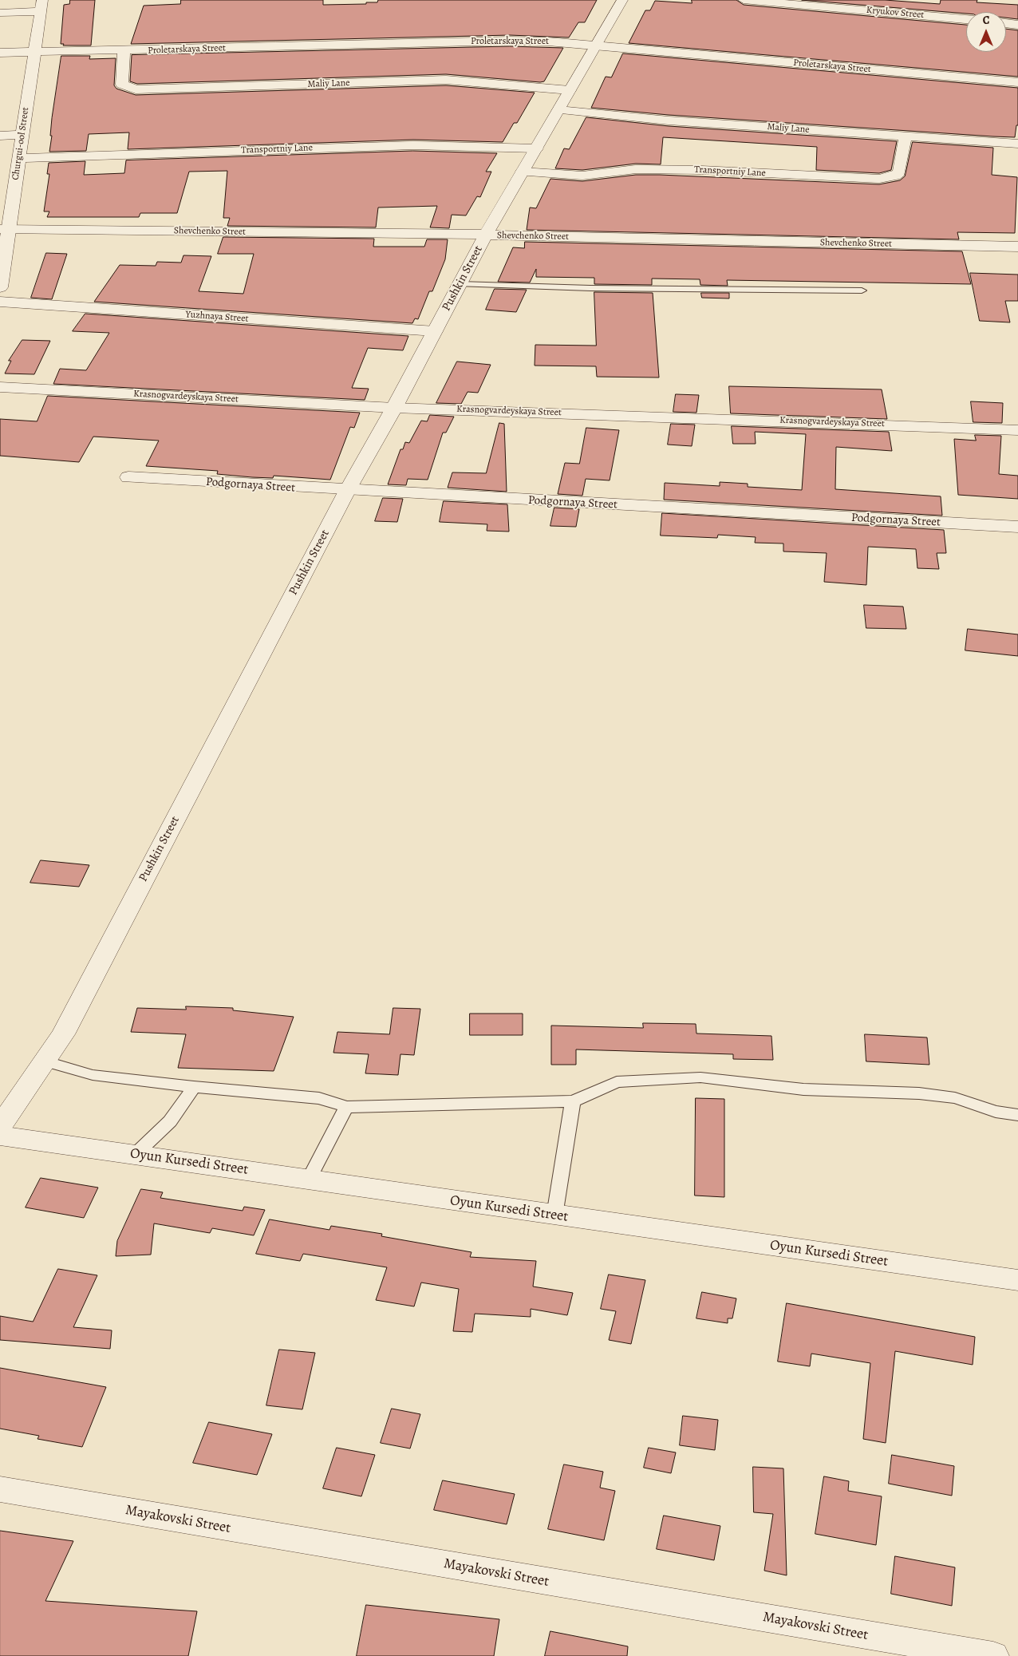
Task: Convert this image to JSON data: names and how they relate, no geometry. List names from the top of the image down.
{
  "streets": {
    "street": [
      "Kryukov Street",
      "Proletarskaya Street",
      "Maliy Lane",
      "Churgui-ool Street",
      "Transportniy Lane",
      "Shevchenko Street",
      "Pushkin Street",
      "Yuzhnaya Street",
      "Krasnogvardeyskaya Street",
      "Podgornaya Street",
      "Oyun Kursedi Street",
      "Mayakovski Street"
    ]
  },
  "crossings": [
    ["Proletarskaya Street", "Maliy Lane"],
    ["Proletarskaya Street", "Churgui-ool Street"],
    ["Proletarskaya Street", "Pushkin Street"],
    ["Maliy Lane", "Transportniy Lane"],
    ["Maliy Lane", "Pushkin Street"],
    ["Churgui-ool Street", "Transportniy Lane"],
    ["Churgui-ool Street", "Shevchenko Street"],
    ["Transportniy Lane", "Pushkin Street"],
    ["Shevchenko Street", "Pushkin Street"],
    ["Pushkin Street", "Yuzhnaya Street"],
    ["Pushkin Street", "Krasnogvardeyskaya Street"],
    ["Pushkin Street", "Podgornaya Street"]
  ],
  "north": "top"
}
